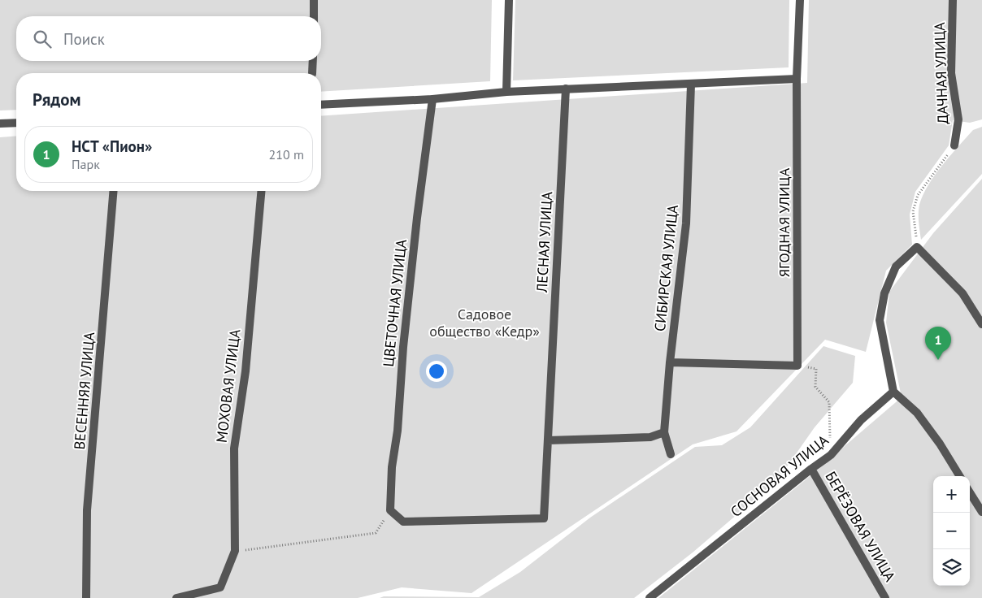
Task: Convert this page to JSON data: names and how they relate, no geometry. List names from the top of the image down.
{
  "streets": {
    "street": [
      "ДАЧНАЯ УЛИЦА",
      "ЯГОДНАЯ УЛИЦА",
      "ЛЕСНАЯ УЛИЦА",
      "СИБИРСКАЯ УЛИЦА",
      "ЦВЕТОЧНАЯ УЛИЦА",
      "МОХОВАЯ УЛИЦА",
      "ВЕСЕННЯЯ УЛИЦА",
      "СОСНОВАЯ УЛИЦА",
      "БЕРЁЗОВАЯ УЛИЦА"
    ]
  },
  "crossings": [
    ["ЛЕСНАЯ УЛИЦА", "ЦВЕТОЧНАЯ УЛИЦА"],
    ["СОСНОВАЯ УЛИЦА", "БЕРЁЗОВАЯ УЛИЦА"]
  ],
  "parks": ["Садовое общество «Кедр»"],
  "page": {
    "search": "Поиск",
    "heading": "Рядом",
    "list": [
      {
        "mark": "1",
        "name": "НСТ «Пион»",
        "note": "Парк",
        "value": "210 m"
      }
    ],
    "pins": "1",
    "map_buttons": ["+", "−"]
  }
}
